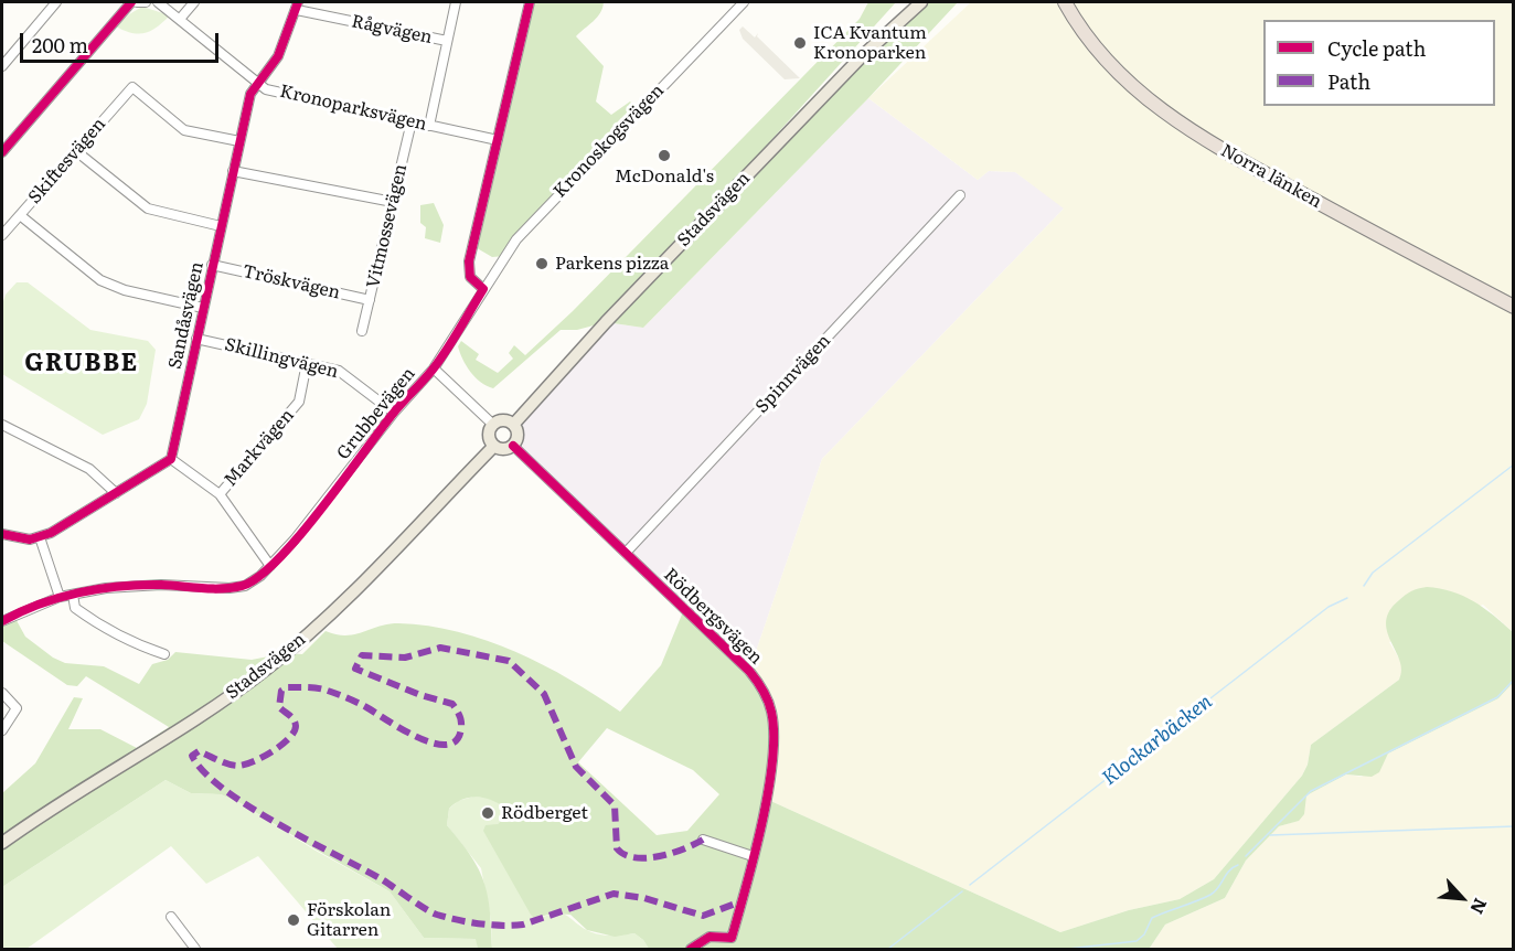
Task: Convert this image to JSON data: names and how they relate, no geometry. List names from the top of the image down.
{
  "streets": {
    "highway": ["Norra länken"],
    "main road": ["Stadsvägen"],
    "street": [
      "Rågvägen",
      "Kronoparksvägen",
      "Kronoskogsvägen",
      "Skiftesvägen",
      "Vitmossevägen",
      "Tröskvägen",
      "Sandåsvägen",
      "Skillingvägen",
      "Spinnvägen",
      "Grubbevägen",
      "Markvägen",
      "Rödbergsvägen"
    ]
  },
  "crossings": [
    ["Rågvägen", "Sandåsvägen"],
    ["Kronoparksvägen", "Vitmossevägen"],
    ["Kronoparksvägen", "Sandåsvägen"],
    ["Kronoskogsvägen", "Grubbevägen"],
    ["Skiftesvägen", "Sandåsvägen"],
    ["Stadsvägen", "Rödbergsvägen"],
    ["Vitmossevägen", "Tröskvägen"],
    ["Tröskvägen", "Sandåsvägen"],
    ["Sandåsvägen", "Skillingvägen"],
    ["Skillingvägen", "Grubbevägen"],
    ["Skillingvägen", "Markvägen"],
    ["Spinnvägen", "Rödbergsvägen"]
  ],
  "districts": ["GRUBBE"],
  "water": ["Klockarbäcken"],
  "places": [
    "ICA Kvantum Kronoparken",
    "McDonald's",
    "Parkens pizza",
    "Rödberget",
    "Förskolan Gitarren"
  ],
  "legend": ["Cycle path", "Path"],
  "scale_bar": "200 m",
  "north": "bottom right"
}
